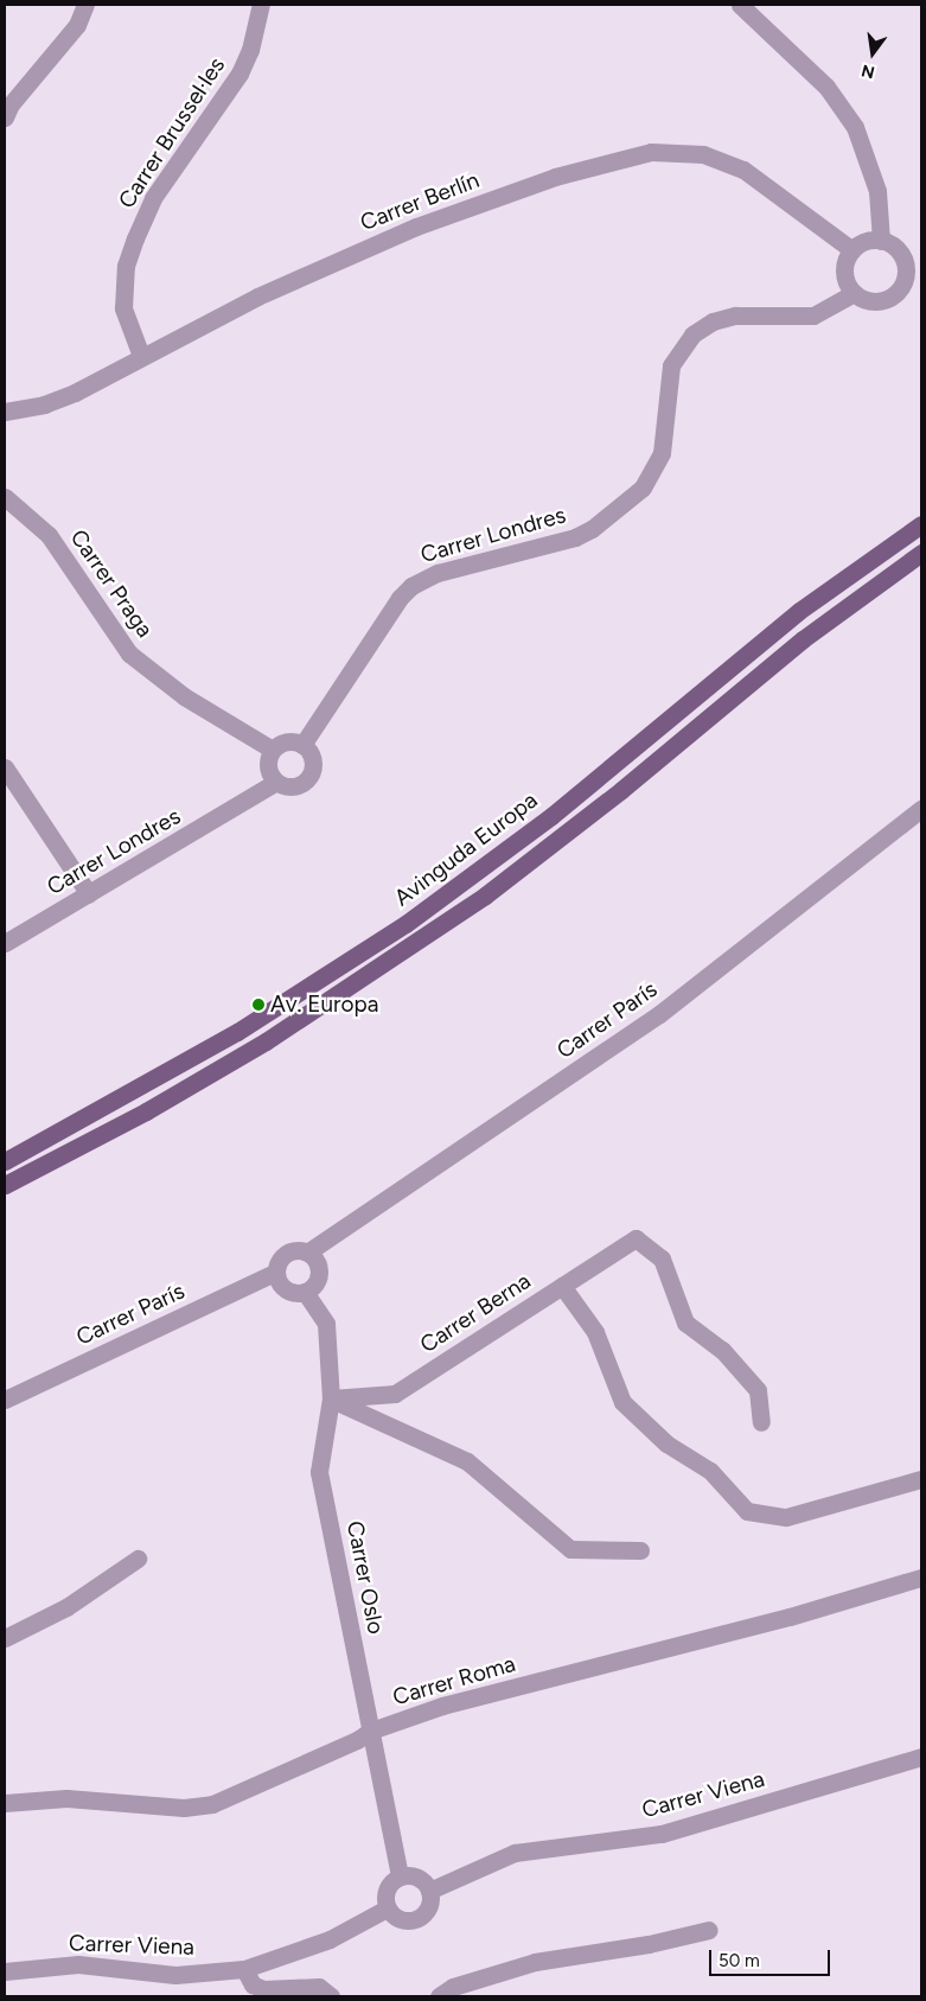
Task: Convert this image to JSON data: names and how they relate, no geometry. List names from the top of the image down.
{
  "streets": {
    "main road": ["Avinguda Europa"],
    "street": [
      "Carrer Brussel·les",
      "Carrer Berlín",
      "Carrer Londres",
      "Carrer Praga",
      "Carrer París",
      "Carrer Berna",
      "Carrer Oslo",
      "Carrer Roma",
      "Carrer Viena"
    ]
  },
  "crossings": [
    ["Carrer Brussel·les", "Carrer Berlín"],
    ["Carrer Berlín", "Carrer Londres"],
    ["Carrer Londres", "Carrer Praga"],
    ["Carrer París", "Carrer Oslo"],
    ["Carrer Berna", "Carrer Oslo"],
    ["Carrer Oslo", "Carrer Roma"],
    ["Carrer Oslo", "Carrer Viena"]
  ],
  "places": ["Av. Europa"],
  "scale_bar": "50 m",
  "north": "bottom"
}
